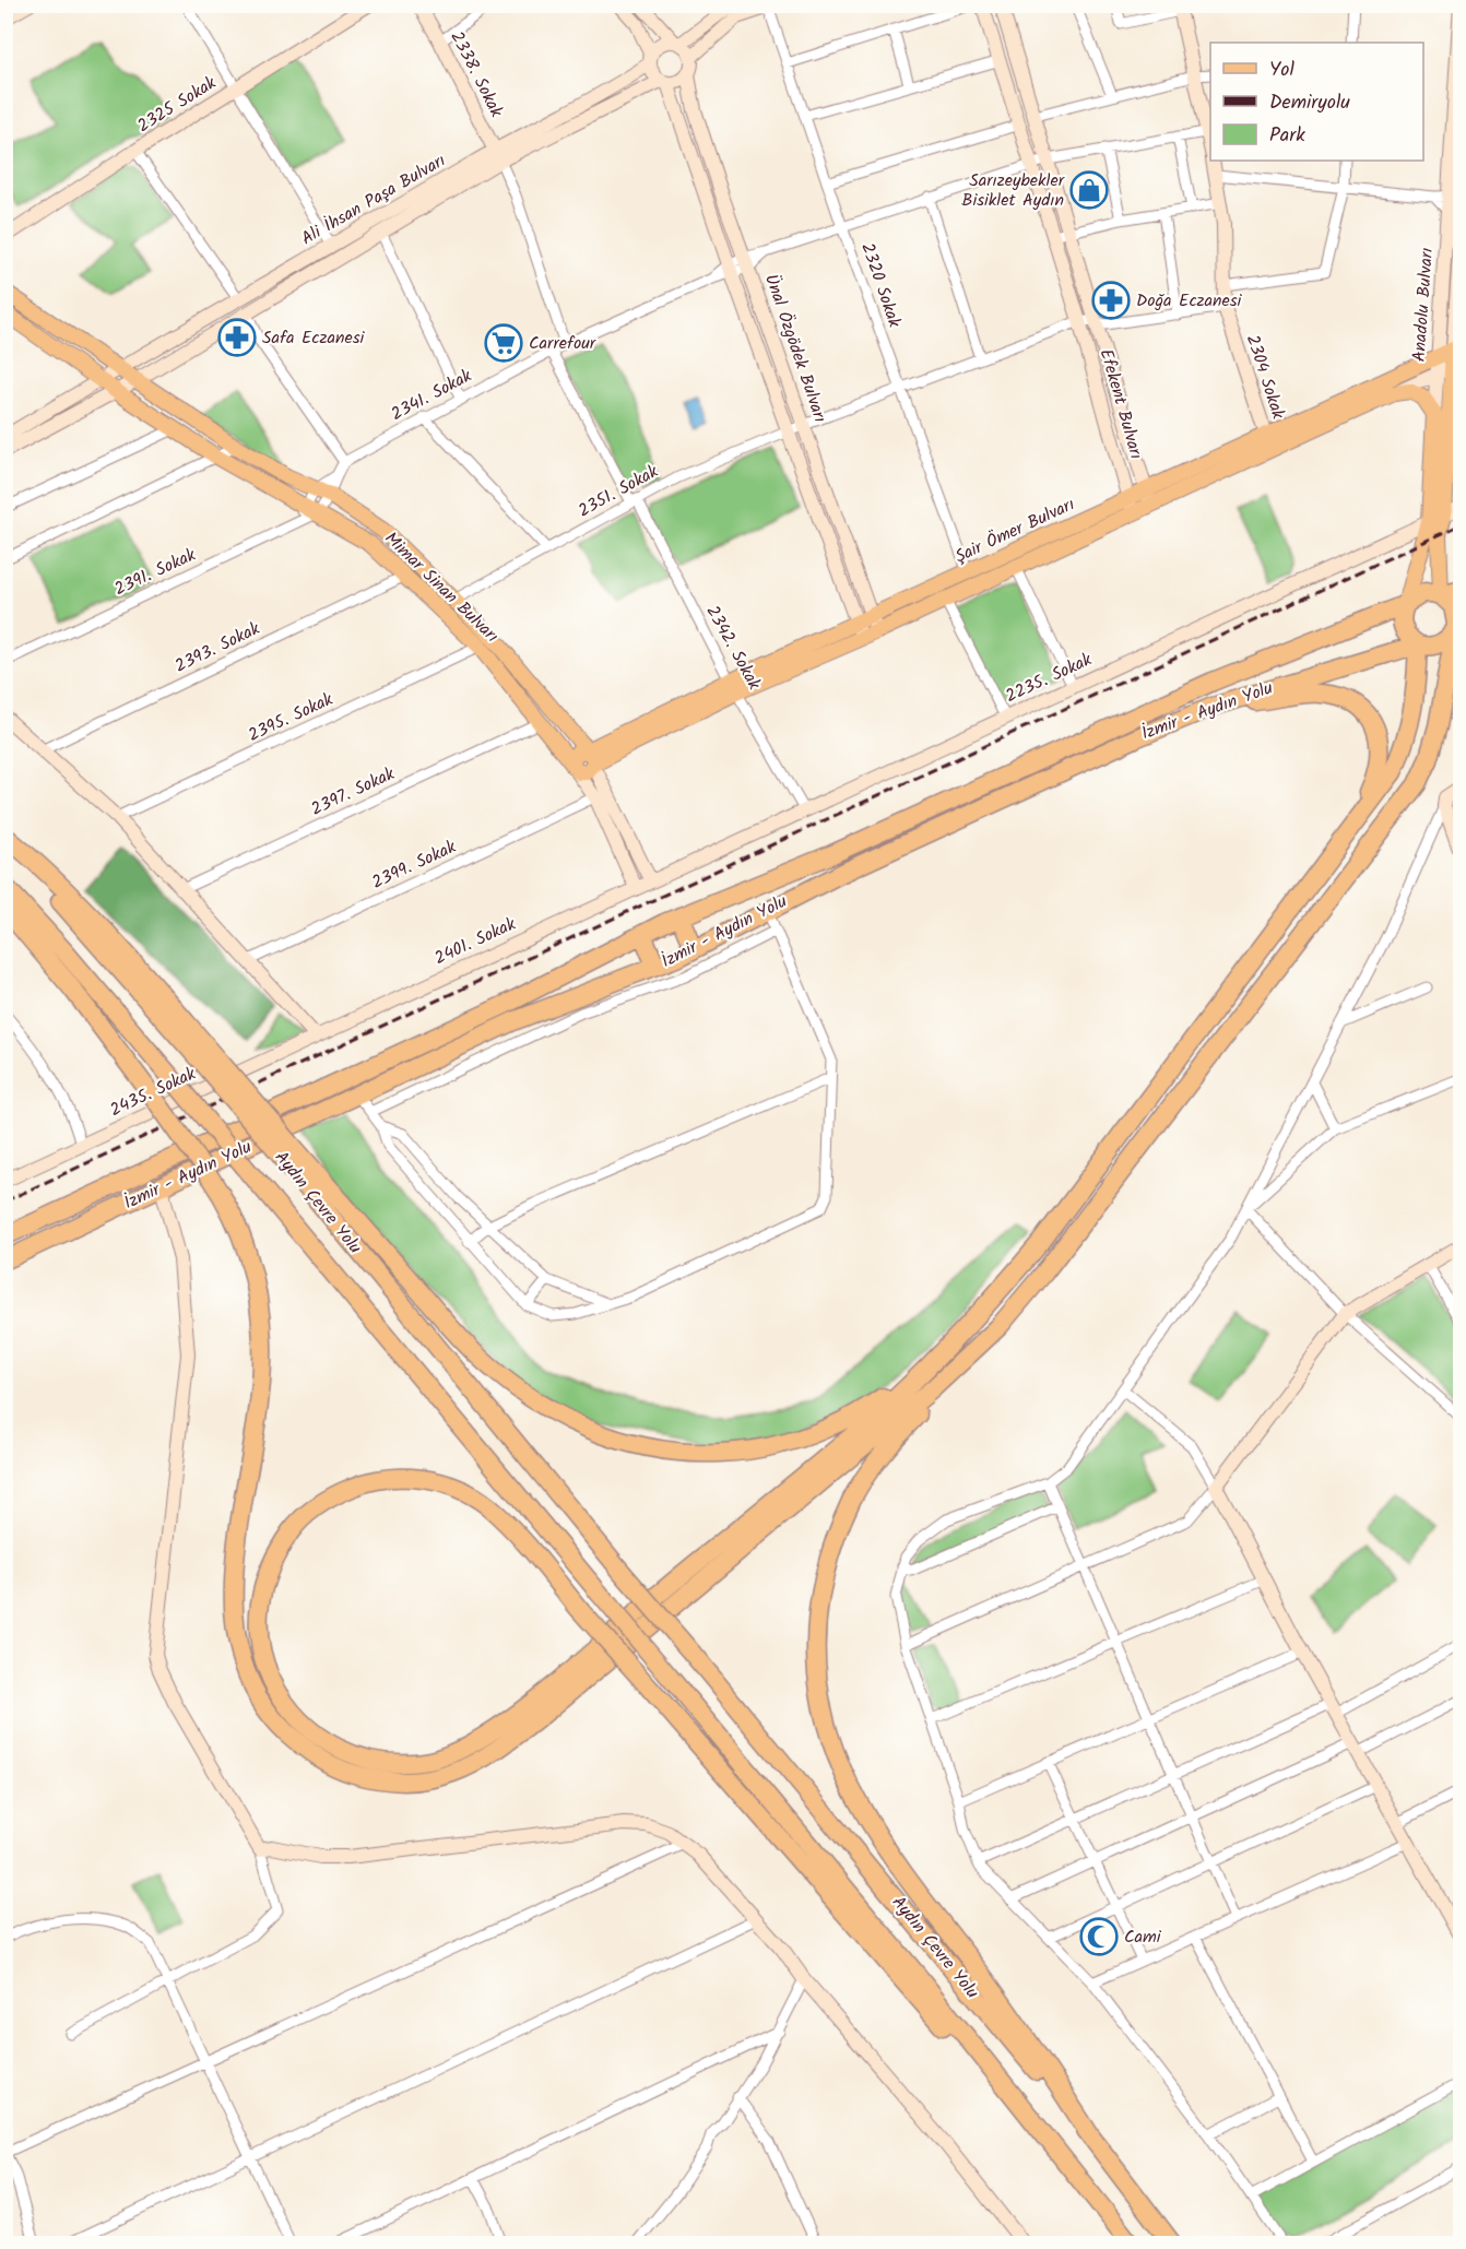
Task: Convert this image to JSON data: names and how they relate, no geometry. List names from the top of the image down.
{
  "streets": {
    "highway": ["İzmir - Aydın Yolu", "Aydın Çevre Yolu"],
    "main road": ["Anadolu Bulvarı", "Şair Ömer Bulvarı", "Mimar Sinan Bulvarı"],
    "street": [
      "2338. Sokak",
      "2325 Sokak",
      "Ali İhsan Paşa Bulvarı",
      "2320 Sokak",
      "Ünal Özgödek Bulvarı",
      "2304 Sokak",
      "2341. Sokak",
      "Efekent Bulvarı",
      "2351. Sokak",
      "2391. Sokak",
      "2393. Sokak",
      "2342. Sokak",
      "2235. Sokak",
      "2395. Sokak",
      "2397. Sokak",
      "2399. Sokak",
      "2401. Sokak",
      "2435. Sokak"
    ]
  },
  "crossings": [
    ["2338. Sokak", "Ali İhsan Paşa Bulvarı"],
    ["Ali İhsan Paşa Bulvarı", "Ünal Özgödek Bulvarı"],
    ["Ali İhsan Paşa Bulvarı", "Mimar Sinan Bulvarı"],
    ["2320 Sokak", "2351. Sokak"],
    ["2320 Sokak", "Şair Ömer Bulvarı"],
    ["Anadolu Bulvarı", "Şair Ömer Bulvarı"],
    ["Anadolu Bulvarı", "2235. Sokak"],
    ["Anadolu Bulvarı", "İzmir - Aydın Yolu"],
    ["Ünal Özgödek Bulvarı", "2341. Sokak"],
    ["Ünal Özgödek Bulvarı", "2351. Sokak"],
    ["Ünal Özgödek Bulvarı", "Şair Ömer Bulvarı"],
    ["2304 Sokak", "Şair Ömer Bulvarı"],
    ["2341. Sokak", "Mimar Sinan Bulvarı"],
    ["2341. Sokak", "2342. Sokak"],
    ["Efekent Bulvarı", "2351. Sokak"],
    ["Efekent Bulvarı", "Şair Ömer Bulvarı"],
    ["2351. Sokak", "Mimar Sinan Bulvarı"],
    ["2351. Sokak", "2342. Sokak"],
    ["Şair Ömer Bulvarı", "Mimar Sinan Bulvarı"],
    ["Şair Ömer Bulvarı", "2342. Sokak"],
    ["2391. Sokak", "Mimar Sinan Bulvarı"],
    ["Mimar Sinan Bulvarı", "2393. Sokak"],
    ["Mimar Sinan Bulvarı", "2235. Sokak"],
    ["Mimar Sinan Bulvarı", "2395. Sokak"],
    ["Mimar Sinan Bulvarı", "2397. Sokak"],
    ["Mimar Sinan Bulvarı", "2399. Sokak"],
    ["Mimar Sinan Bulvarı", "2401. Sokak"],
    ["2342. Sokak", "2235. Sokak"],
    ["2235. Sokak", "2401. Sokak"],
    ["2401. Sokak", "2435. Sokak"]
  ],
  "places": {
    "shop": ["Sarızeybekler Bisiklet Aydın"],
    "pharmacy": ["Doğa Eczanesi", "Safa Eczanesi"],
    "supermarket": ["Carrefour"],
    "mosque": ["Cami"]
  },
  "legend": ["Yol", "Demiryolu", "Park"]
}
